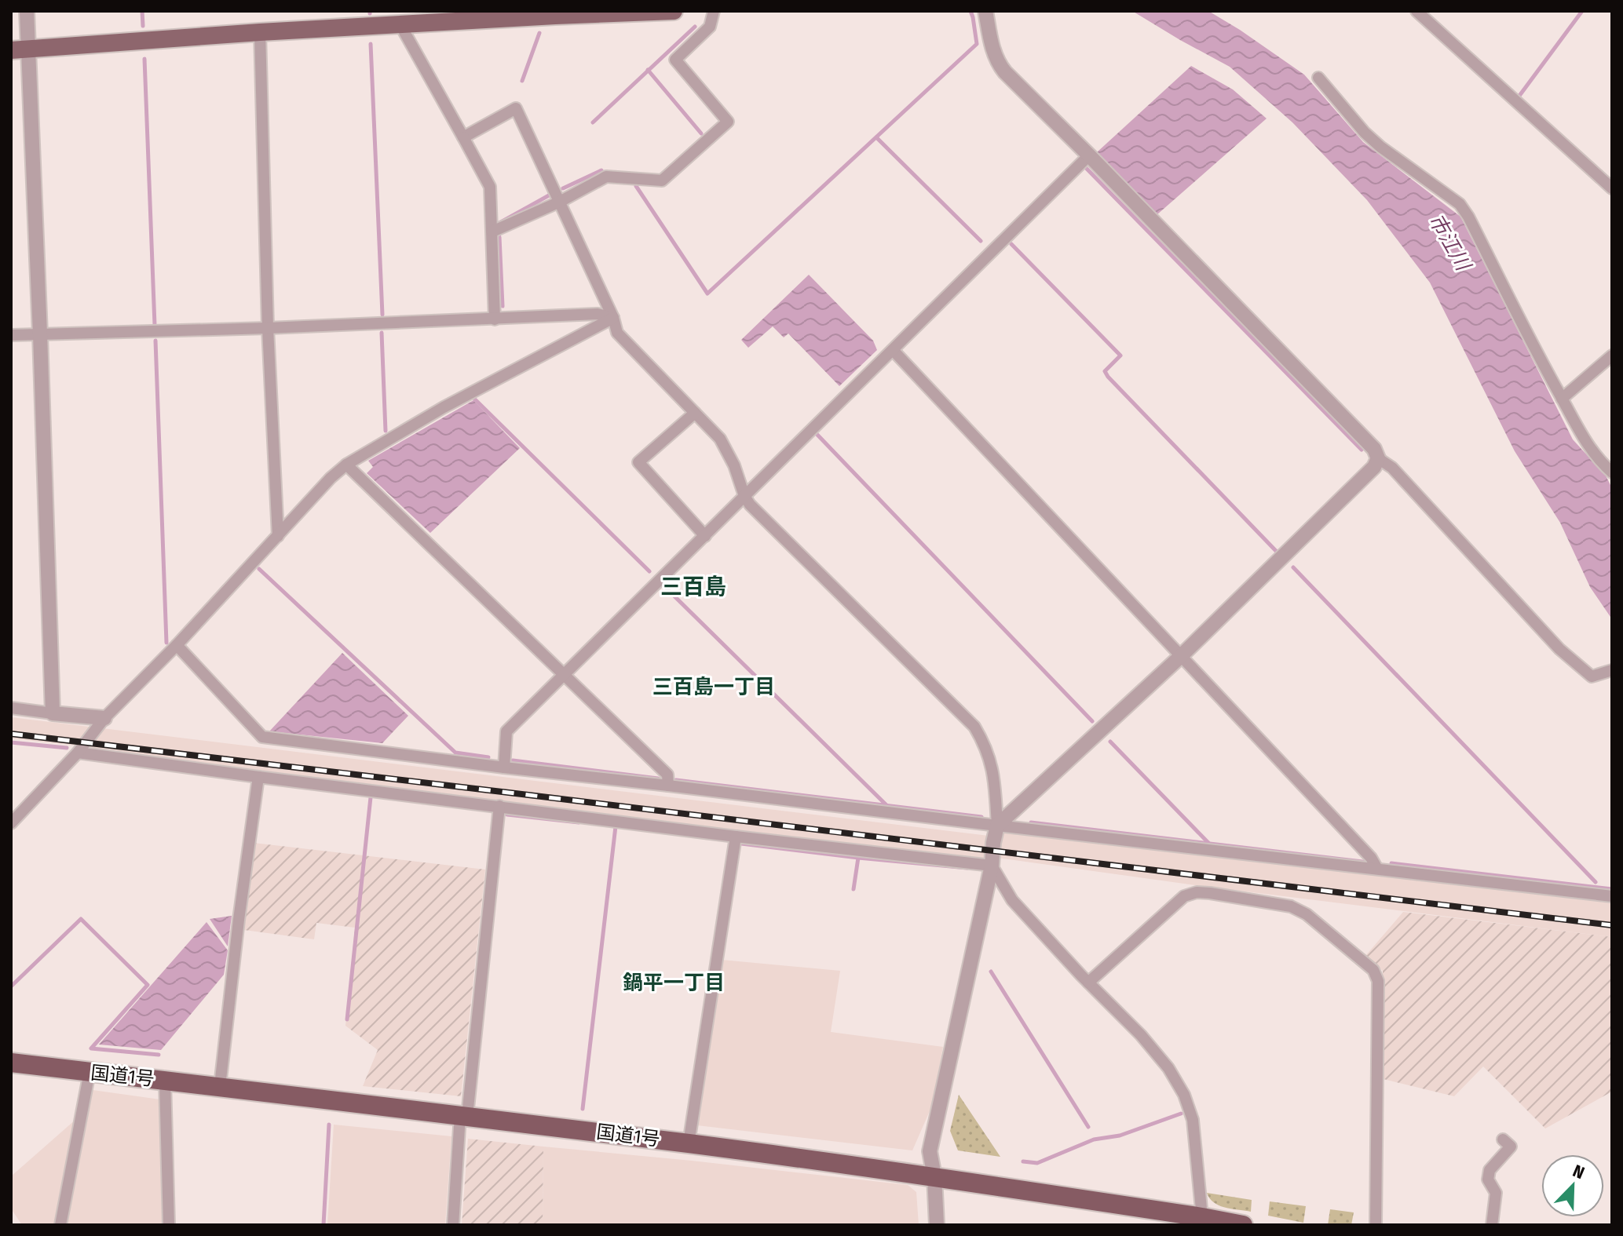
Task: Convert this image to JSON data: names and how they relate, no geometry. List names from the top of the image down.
{
  "streets": {
    "highway": ["国道1号"]
  },
  "districts": ["三百島", "三百島一丁目", "鍋平一丁目"],
  "water": ["市江川"],
  "north": "top right"
}
